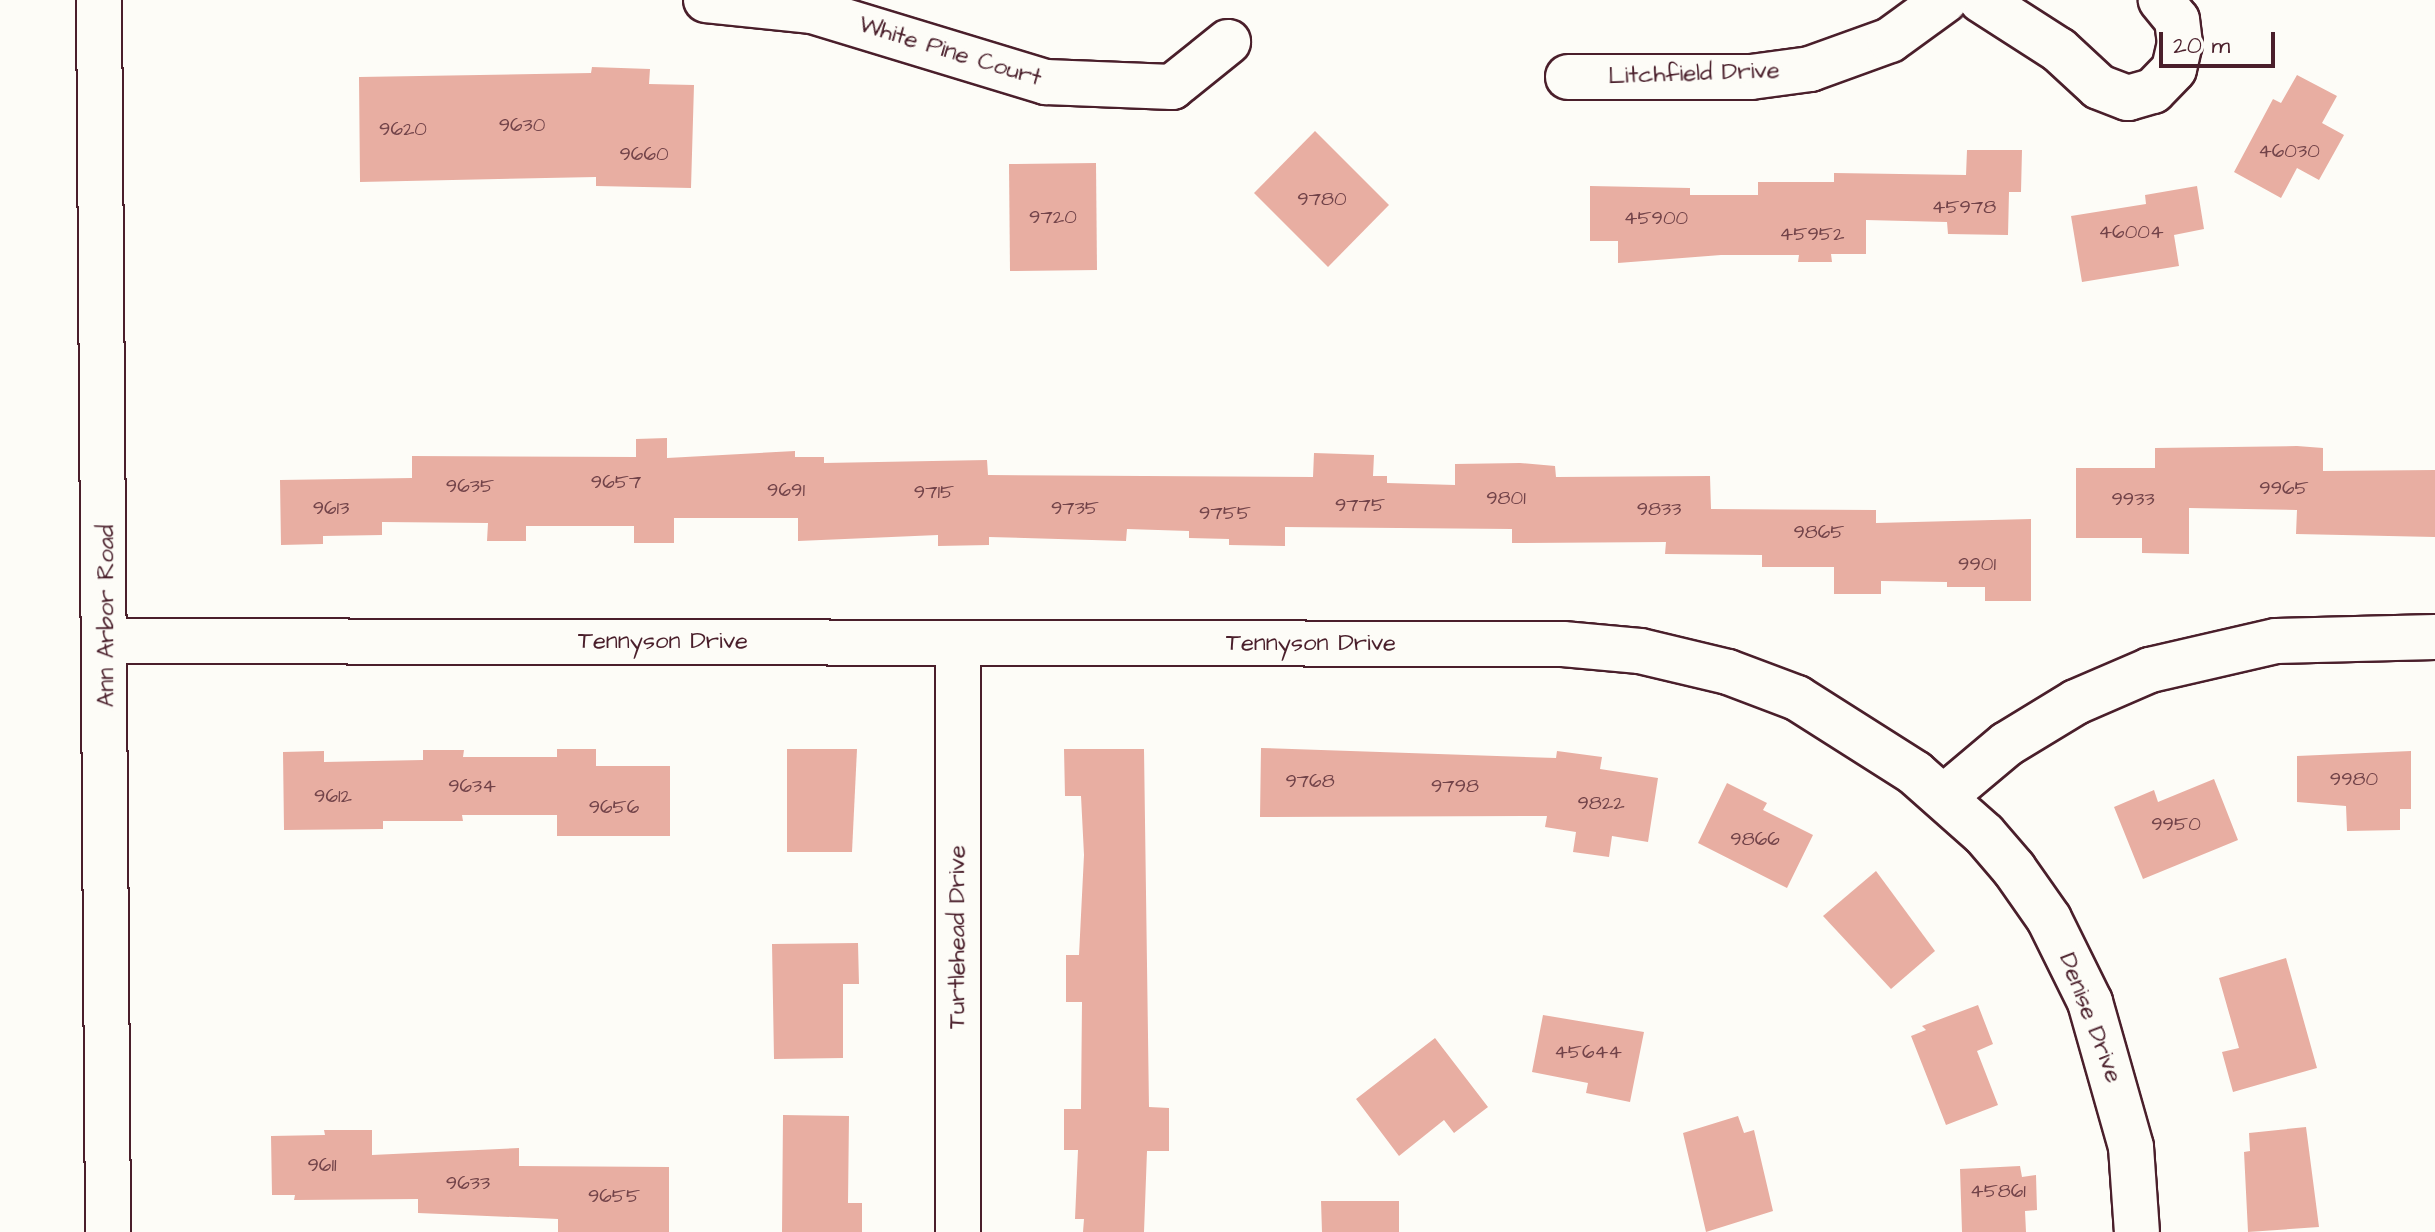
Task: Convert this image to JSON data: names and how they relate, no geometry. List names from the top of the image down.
{
  "streets": {
    "street": [
      "White Pine Court",
      "Litchfield Drive",
      "Ann Arbor Road",
      "Tennyson Drive",
      "Turtlehead Drive",
      "Denise Drive"
    ]
  },
  "crossings": [
    ["Ann Arbor Road", "Tennyson Drive"],
    ["Tennyson Drive", "Turtlehead Drive"],
    ["Tennyson Drive", "Denise Drive"]
  ],
  "house_numbers": [
    "9630",
    "9620",
    "46030",
    "9660",
    "9780",
    "45978",
    "9720",
    "45900",
    "46004",
    "45952",
    "9657",
    "9635",
    "9965",
    "9691",
    "9715",
    "9801",
    "9933",
    "9775",
    "9613",
    "9735",
    "9833",
    "9755",
    "9865",
    "9901",
    "9980",
    "9768",
    "9634",
    "9798",
    "9612",
    "9822",
    "9656",
    "9950",
    "9866",
    "45644",
    "9611",
    "9633",
    "45861",
    "9655"
  ],
  "scale_bar": "20 m"
}
